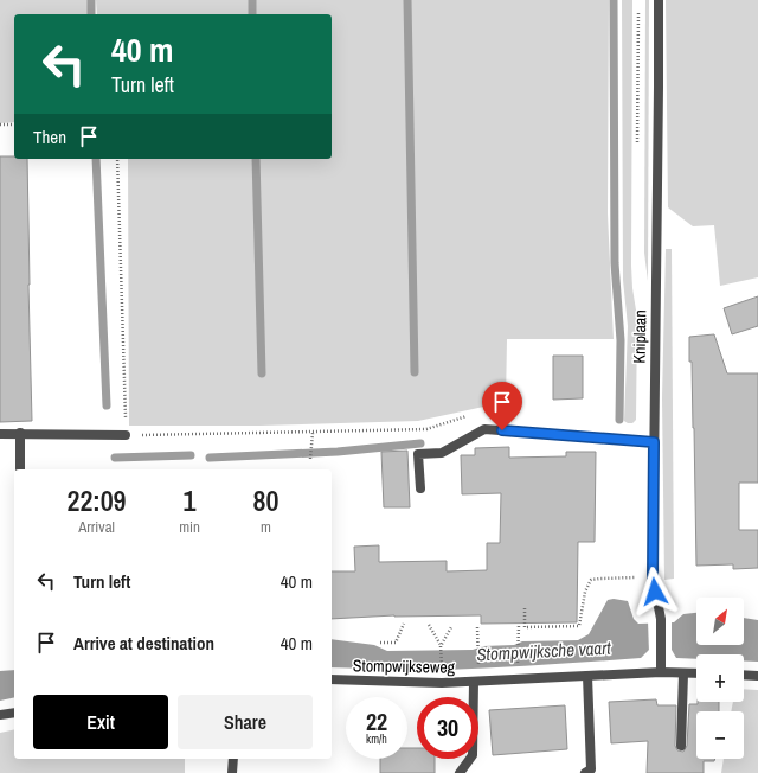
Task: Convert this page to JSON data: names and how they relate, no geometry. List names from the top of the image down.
{
  "streets": {
    "street": ["Kniplaan", "Stompwijkseweg"]
  },
  "crossings": [
    ["Kniplaan", "Stompwijkseweg"]
  ],
  "water": ["Stompwijksche vaart"],
  "north": "top right",
  "page": {
    "turn": ["40 m", "Turn left"],
    "then": "Then",
    "eta": [
      "22:09",
      "Arrival",
      "1",
      "min",
      "80",
      "m"
    ],
    "list": [
      {
        "name": "Turn left",
        "value": "40 m"
      },
      {
        "name": "Arrive at destination",
        "value": "40 m"
      }
    ],
    "map_buttons": ["+", "−"],
    "buttons": ["Exit", "Share"],
    "speed": "22 km/h",
    "limit": "30"
  }
}
